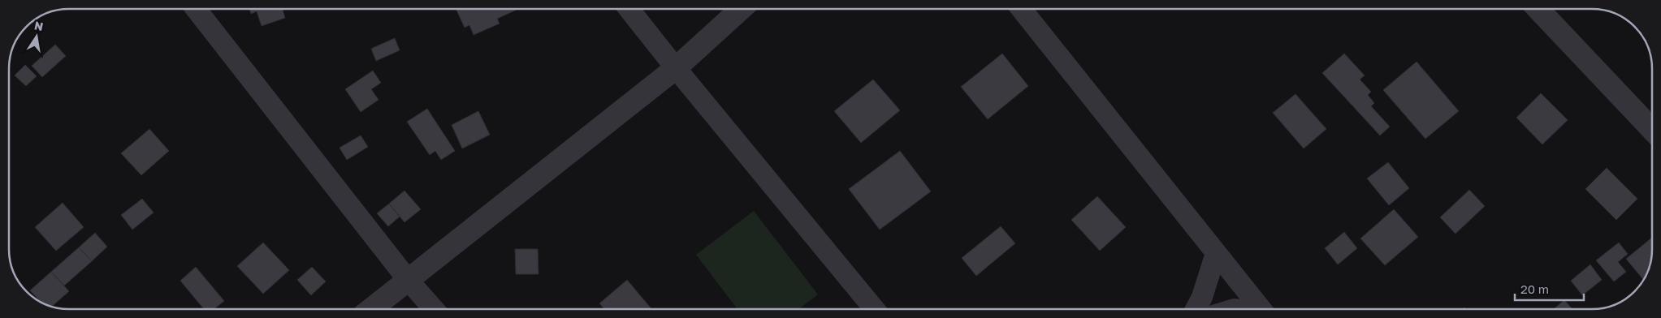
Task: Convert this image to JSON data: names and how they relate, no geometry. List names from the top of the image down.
{
  "scale_bar": "20 m",
  "north": "top"
}
